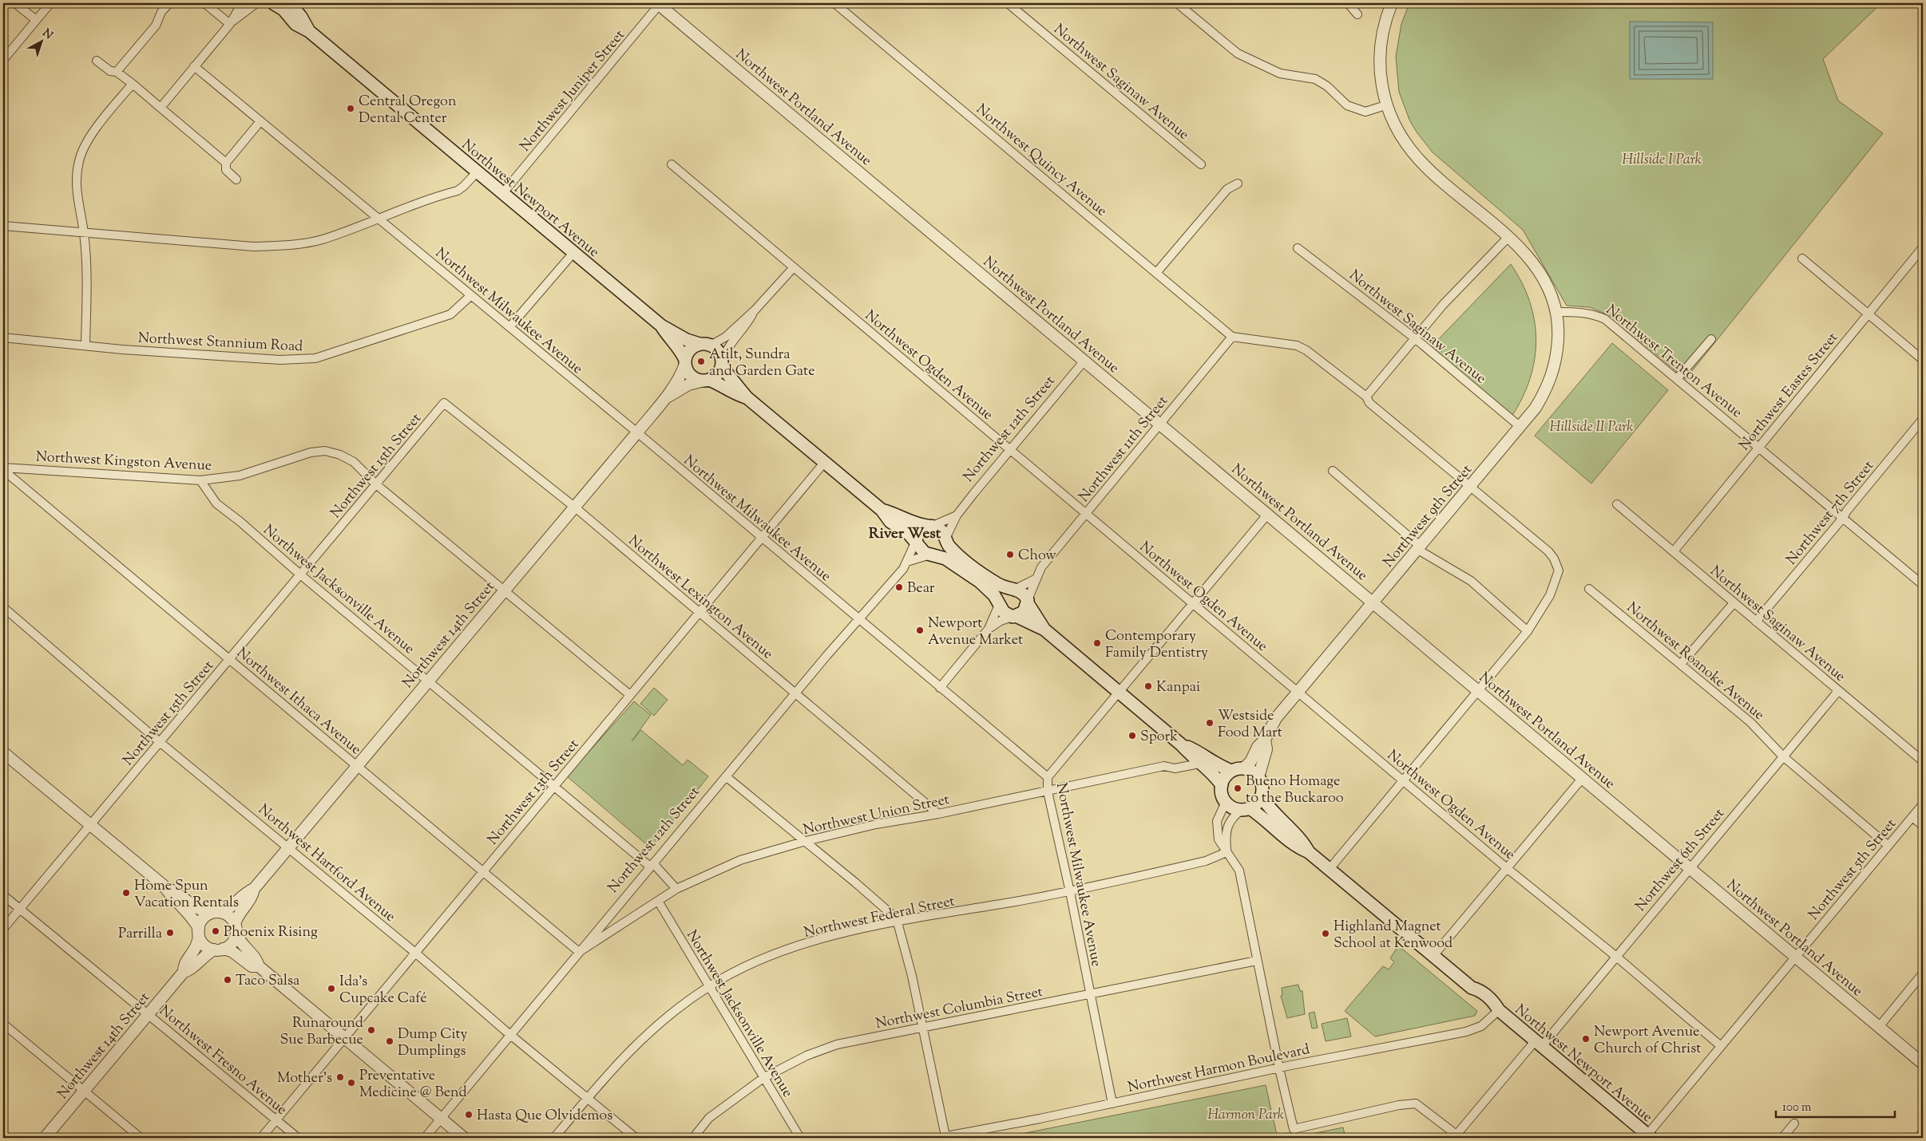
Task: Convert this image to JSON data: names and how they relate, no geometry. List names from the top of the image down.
{
  "streets": {
    "main road": ["Northwest Newport Avenue"],
    "street": [
      "Northwest Saginaw Avenue",
      "Northwest Juniper Street",
      "Northwest Portland Avenue",
      "Northwest Quincy Avenue",
      "Northwest Milwaukee Avenue",
      "Northwest Stannium Road",
      "Northwest Trenton Avenue",
      "Northwest Ogden Avenue",
      "Northwest Eastes Street",
      "Northwest 12th Street",
      "Northwest 11th Street",
      "Northwest Kingston Avenue",
      "Northwest 15th Street",
      "Northwest 7th Street",
      "Northwest 9th Street",
      "Northwest Jacksonville Avenue",
      "Northwest Lexington Avenue",
      "Northwest 14th Street",
      "Northwest Roanoke Avenue",
      "Northwest Ithaca Avenue",
      "Northwest 13th Street",
      "Northwest Union Street",
      "Northwest 6th Street",
      "Northwest Hartford Avenue",
      "Northwest 5th Street",
      "Northwest Federal Street",
      "Northwest Columbia Street",
      "Northwest Fresno Avenue",
      "Northwest Harmon Boulevard"
    ]
  },
  "crossings": [
    ["Northwest Saginaw Avenue", "Northwest Eastes Street"],
    ["Northwest Saginaw Avenue", "Northwest 7th Street"],
    ["Northwest Saginaw Avenue", "Northwest 9th Street"],
    ["Northwest Saginaw Avenue", "Northwest 6th Street"],
    ["Northwest Juniper Street", "Northwest Portland Avenue"],
    ["Northwest Juniper Street", "Northwest Newport Avenue"],
    ["Northwest Portland Avenue", "Northwest 12th Street"],
    ["Northwest Portland Avenue", "Northwest 11th Street"],
    ["Northwest Portland Avenue", "Northwest 9th Street"],
    ["Northwest Portland Avenue", "Northwest 6th Street"],
    ["Northwest Portland Avenue", "Northwest 5th Street"],
    ["Northwest Quincy Avenue", "Northwest 11th Street"],
    ["Northwest Newport Avenue", "Northwest 9th Street"],
    ["Northwest Newport Avenue", "Northwest 14th Street"],
    ["Northwest Newport Avenue", "Northwest 6th Street"],
    ["Northwest Newport Avenue", "Northwest 5th Street"],
    ["Northwest Newport Avenue", "Northwest Harmon Boulevard"],
    ["Northwest Milwaukee Avenue", "Northwest Stannium Road"],
    ["Northwest Milwaukee Avenue", "Northwest 12th Street"],
    ["Northwest Milwaukee Avenue", "Northwest 14th Street"],
    ["Northwest Milwaukee Avenue", "Northwest 13th Street"],
    ["Northwest Milwaukee Avenue", "Northwest Union Street"],
    ["Northwest Milwaukee Avenue", "Northwest Federal Street"],
    ["Northwest Milwaukee Avenue", "Northwest Columbia Street"],
    ["Northwest Milwaukee Avenue", "Northwest Harmon Boulevard"],
    ["Northwest Trenton Avenue", "Northwest Eastes Street"],
    ["Northwest Trenton Avenue", "Northwest 7th Street"],
    ["Northwest Trenton Avenue", "Northwest 9th Street"],
    ["Northwest Ogden Avenue", "Northwest 12th Street"],
    ["Northwest Ogden Avenue", "Northwest 11th Street"],
    ["Northwest Ogden Avenue", "Northwest 9th Street"],
    ["Northwest Ogden Avenue", "Northwest 6th Street"],
    ["Northwest Ogden Avenue", "Northwest 5th Street"],
    ["Northwest 12th Street", "Northwest Jacksonville Avenue"],
    ["Northwest 12th Street", "Northwest Lexington Avenue"],
    ["Northwest 12th Street", "Northwest Ithaca Avenue"],
    ["Northwest 12th Street", "Northwest Union Street"],
    ["Northwest 12th Street", "Northwest Hartford Avenue"],
    ["Northwest Kingston Avenue", "Northwest 15th Street"],
    ["Northwest Kingston Avenue", "Northwest Jacksonville Avenue"],
    ["Northwest Kingston Avenue", "Northwest 14th Street"],
    ["Northwest Kingston Avenue", "Northwest Ithaca Avenue"],
    ["Northwest Kingston Avenue", "Northwest 13th Street"],
    ["Northwest 15th Street", "Northwest Jacksonville Avenue"],
    ["Northwest 15th Street", "Northwest Lexington Avenue"],
    ["Northwest 15th Street", "Northwest Ithaca Avenue"],
    ["Northwest 15th Street", "Northwest Hartford Avenue"],
    ["Northwest 15th Street", "Northwest Fresno Avenue"],
    ["Northwest Jacksonville Avenue", "Northwest 14th Street"],
    ["Northwest Jacksonville Avenue", "Northwest 13th Street"],
    ["Northwest Jacksonville Avenue", "Northwest Union Street"],
    ["Northwest Jacksonville Avenue", "Northwest Federal Street"],
    ["Northwest Jacksonville Avenue", "Northwest Columbia Street"],
    ["Northwest Lexington Avenue", "Northwest 14th Street"],
    ["Northwest Lexington Avenue", "Northwest 13th Street"],
    ["Northwest Lexington Avenue", "Northwest Union Street"],
    ["Northwest 14th Street", "Northwest Ithaca Avenue"],
    ["Northwest 14th Street", "Northwest Hartford Avenue"],
    ["Northwest 14th Street", "Northwest Fresno Avenue"],
    ["Northwest Roanoke Avenue", "Northwest 6th Street"],
    ["Northwest Ithaca Avenue", "Northwest 13th Street"],
    ["Northwest Ithaca Avenue", "Northwest Union Street"],
    ["Northwest 13th Street", "Northwest Hartford Avenue"],
    ["Northwest 13th Street", "Northwest Fresno Avenue"],
    ["Northwest Hartford Avenue", "Northwest Federal Street"]
  ],
  "districts": ["River West"],
  "parks": ["Hillside I Park", "Hillside II Park", "Harmon Park"],
  "places": [
    "Central Oregon Dental Center",
    "Atilt, Sundra and Garden Gate",
    "Chow",
    "Bear",
    "Newport Avenue Market",
    "Contemporary Family Dentistry",
    "Kanpai",
    "Westside Food Mart",
    "Spork",
    "Bueno Homage to the Buckaroo",
    "Home Spun Vacation Rentals",
    "Phoenix Rising",
    "Parrilla",
    "Highland Magnet School at Kenwood",
    "Taco Salsa",
    "Ida's Cupcake Café",
    "Runaround Sue Barbecue",
    "Newport Avenue Church of Christ",
    "Dump City Dumplings",
    "Mother's",
    "Preventative Medicine @ Bend",
    "Hasta Que Olvidemos"
  ],
  "scale_bar": "100 m",
  "north": "top right"
}
